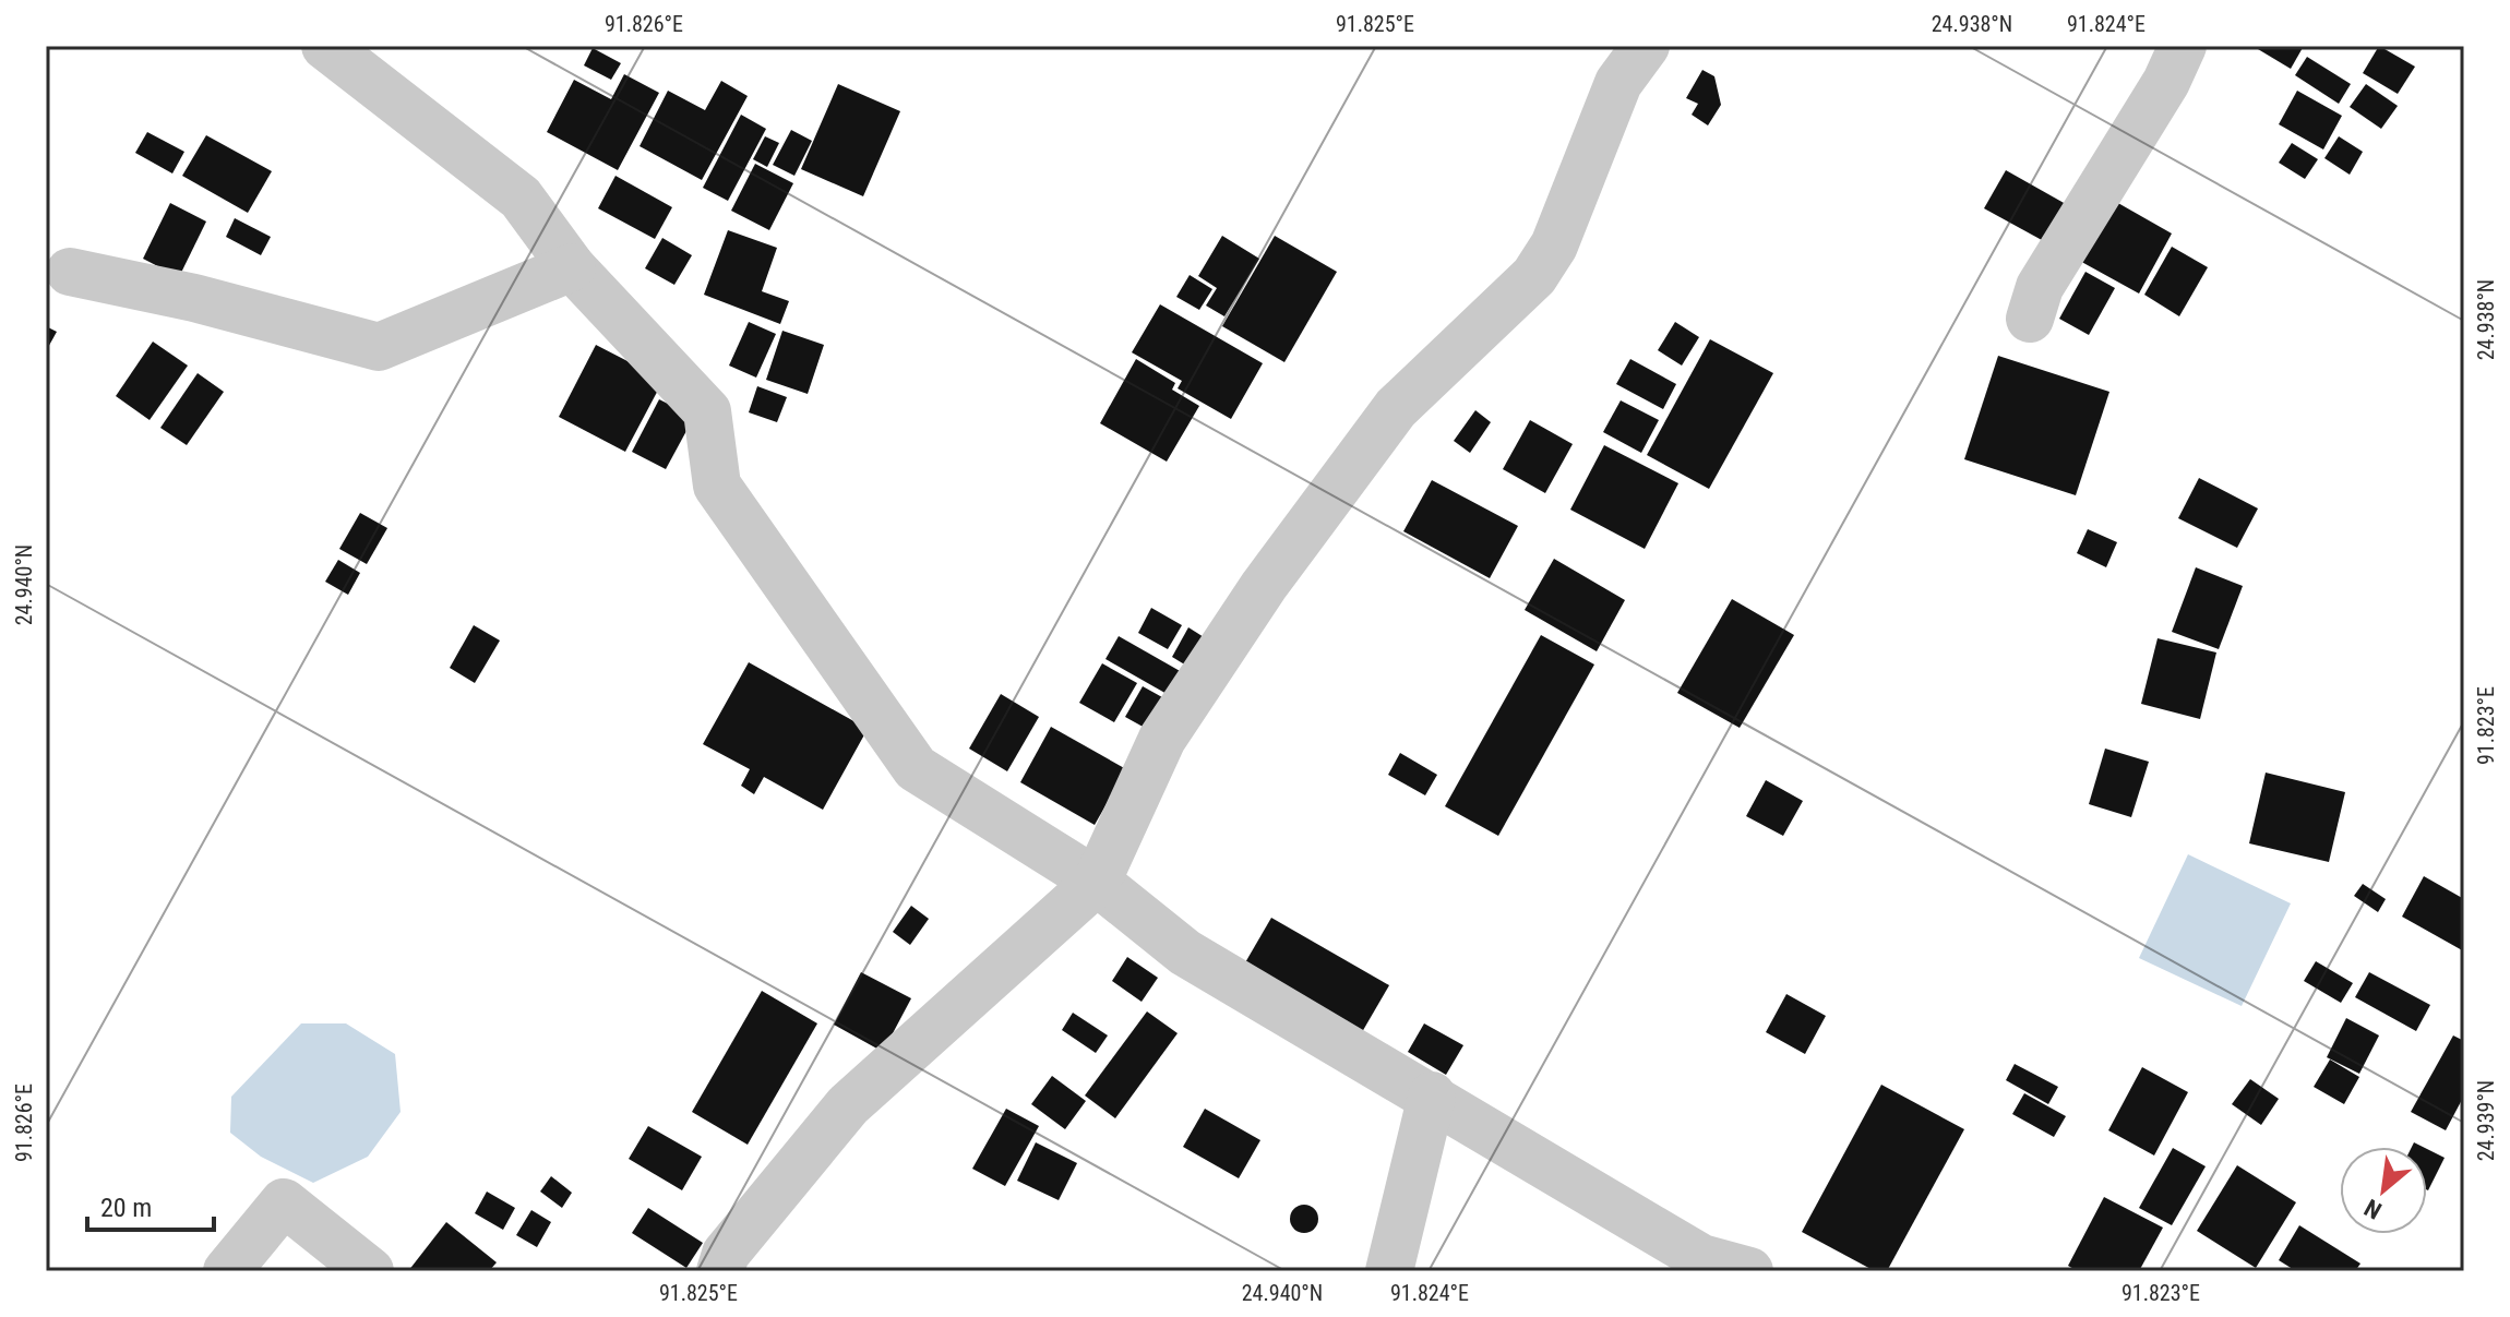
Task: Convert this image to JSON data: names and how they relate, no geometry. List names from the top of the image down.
{
  "scale_bar": "20 m",
  "north": "bottom left",
  "coordinates": [
    "91.826°E",
    "91.825°E",
    "24.938°N",
    "91.824°E",
    "24.940°N",
    "91.823°E",
    "24.939°N"
  ]
}
